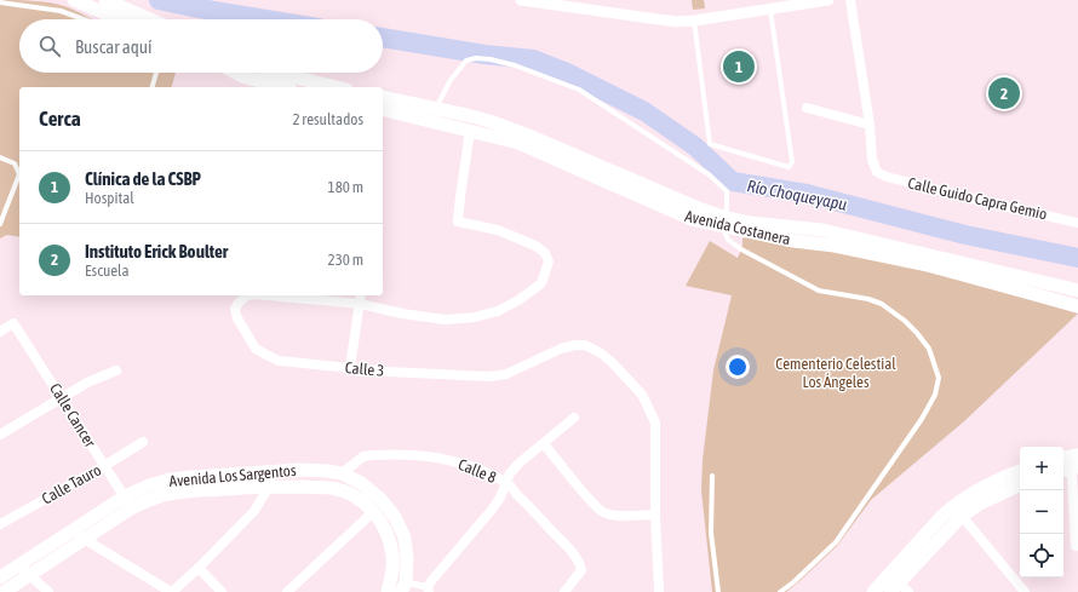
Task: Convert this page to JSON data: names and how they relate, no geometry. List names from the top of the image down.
{
  "streets": {
    "main road": ["Avenida Costanera", "Avenida Los Sargentos"],
    "street": [
      "Calle Guido Capra Gemio",
      "Calle 3",
      "Calle Cancer",
      "Calle 8",
      "Calle Tauro"
    ]
  },
  "crossings": [
    ["Calle Cancer", "Avenida Los Sargentos"],
    ["Calle Cancer", "Calle Tauro"],
    ["Calle 8", "Avenida Los Sargentos"]
  ],
  "water": ["Río Choqueyapu"],
  "parks": ["Cementerio Celestial Los Ángeles"],
  "page": {
    "search": "Buscar aquí",
    "pins": ["1", "2"],
    "heading": ["Cerca", "2 resultados"],
    "list": [
      {
        "mark": "1",
        "name": "Clínica de la CSBP",
        "note": "Hospital",
        "value": "180 m"
      },
      {
        "mark": "2",
        "name": "Instituto Erick Boulter",
        "note": "Escuela",
        "value": "230 m"
      }
    ],
    "map_buttons": ["+", "−"]
  }
}
